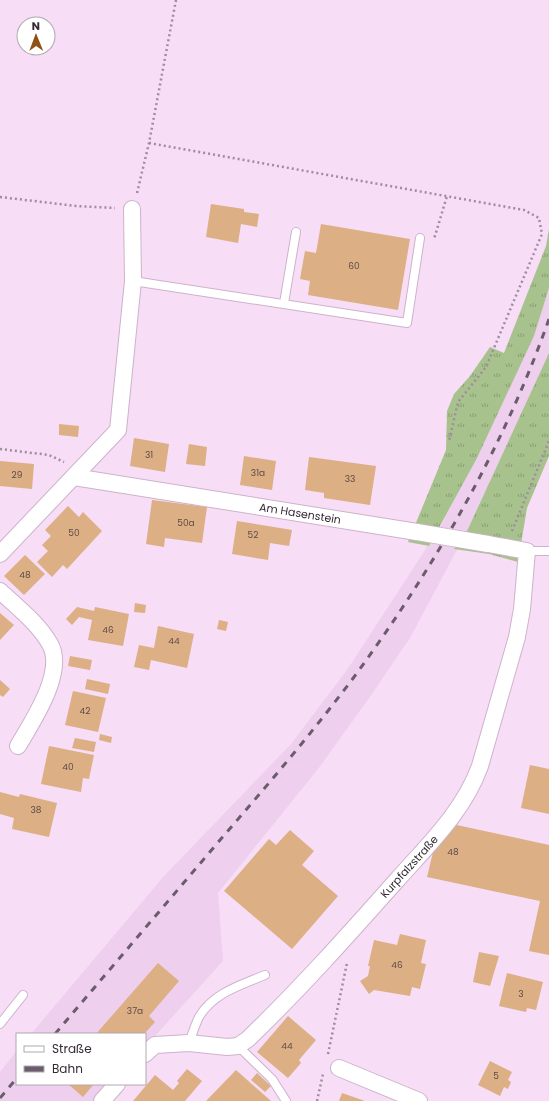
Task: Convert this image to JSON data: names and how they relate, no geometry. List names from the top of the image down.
{
  "streets": {
    "street": ["Am Hasenstein", "Kurpfalzstraße"]
  },
  "crossings": [
    ["Am Hasenstein", "Kurpfalzstraße"]
  ],
  "house_numbers": [
    "60",
    "31",
    "31a",
    "29",
    "33",
    "50a",
    "50",
    "52",
    "48",
    "46",
    "44",
    "42",
    "40",
    "38",
    "48",
    "46",
    "3",
    "37a",
    "44",
    "5"
  ],
  "legend": ["Straße", "Bahn"],
  "north": "top"
}
